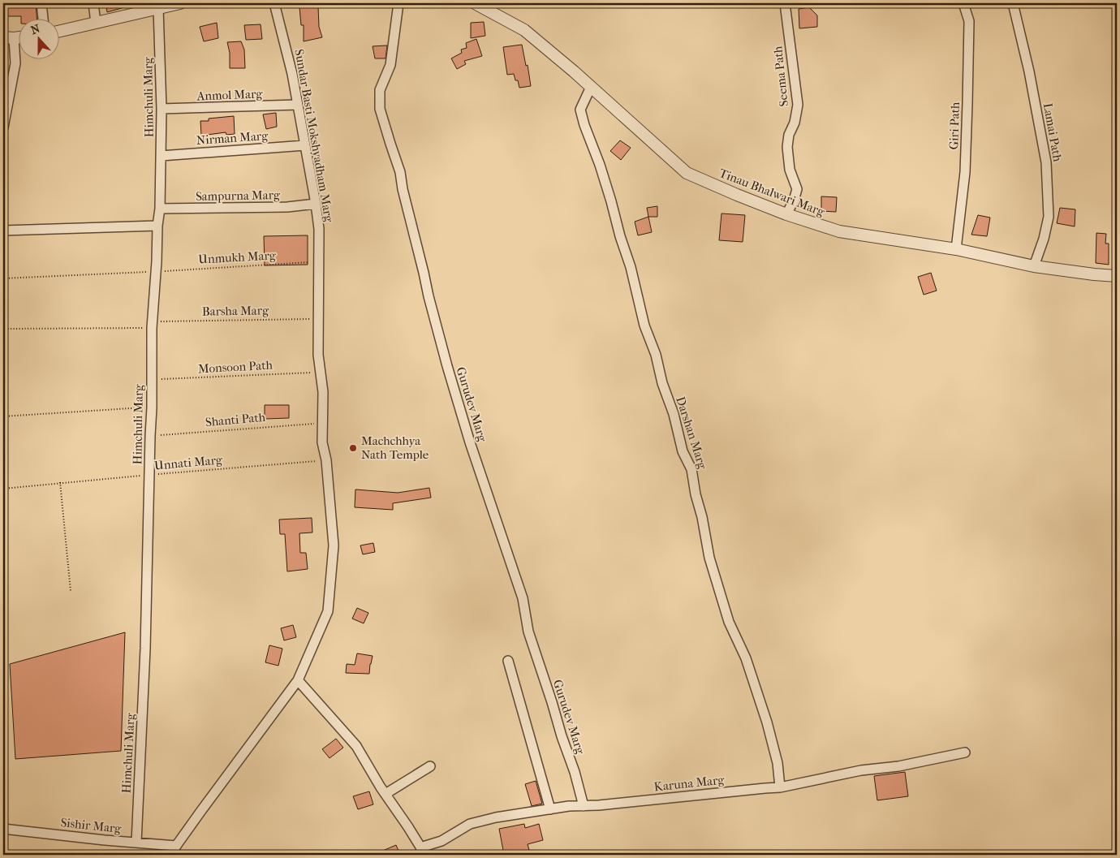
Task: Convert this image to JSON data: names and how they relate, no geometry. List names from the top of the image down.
{
  "streets": {
    "street": [
      "Seema Path",
      "Anmol Marg",
      "Himchuli Marg",
      "Giri Path",
      "Lamai Path",
      "Sundar Basti Mokshyadham Marg",
      "Nirman Marg",
      "Tinau Bhalwari Marg",
      "Sampurna Marg",
      "Gurudev Marg",
      "Darshan Marg",
      "Karuna Marg",
      "Sishir Marg"
    ],
    "path": [
      "Unmukh Marg",
      "Barsha Marg",
      "Monsoon Path",
      "Shanti Path",
      "Unnati Marg"
    ]
  },
  "crossings": [
    ["Seema Path", "Tinau Bhalwari Marg"],
    ["Anmol Marg", "Himchuli Marg"],
    ["Anmol Marg", "Sundar Basti Mokshyadham Marg"],
    ["Himchuli Marg", "Nirman Marg"],
    ["Himchuli Marg", "Sampurna Marg"],
    ["Himchuli Marg", "Unmukh Marg"],
    ["Himchuli Marg", "Barsha Marg"],
    ["Himchuli Marg", "Monsoon Path"],
    ["Himchuli Marg", "Shanti Path"],
    ["Himchuli Marg", "Unnati Marg"],
    ["Himchuli Marg", "Sishir Marg"],
    ["Giri Path", "Tinau Bhalwari Marg"],
    ["Lamai Path", "Tinau Bhalwari Marg"],
    ["Sundar Basti Mokshyadham Marg", "Nirman Marg"],
    ["Sundar Basti Mokshyadham Marg", "Sampurna Marg"],
    ["Sundar Basti Mokshyadham Marg", "Unmukh Marg"],
    ["Sundar Basti Mokshyadham Marg", "Barsha Marg"],
    ["Sundar Basti Mokshyadham Marg", "Monsoon Path"],
    ["Sundar Basti Mokshyadham Marg", "Shanti Path"],
    ["Sundar Basti Mokshyadham Marg", "Unnati Marg"],
    ["Sundar Basti Mokshyadham Marg", "Sishir Marg"],
    ["Tinau Bhalwari Marg", "Darshan Marg"],
    ["Gurudev Marg", "Karuna Marg"],
    ["Darshan Marg", "Karuna Marg"]
  ],
  "places": ["Machchhya Nath Temple"],
  "north": "top"
}
